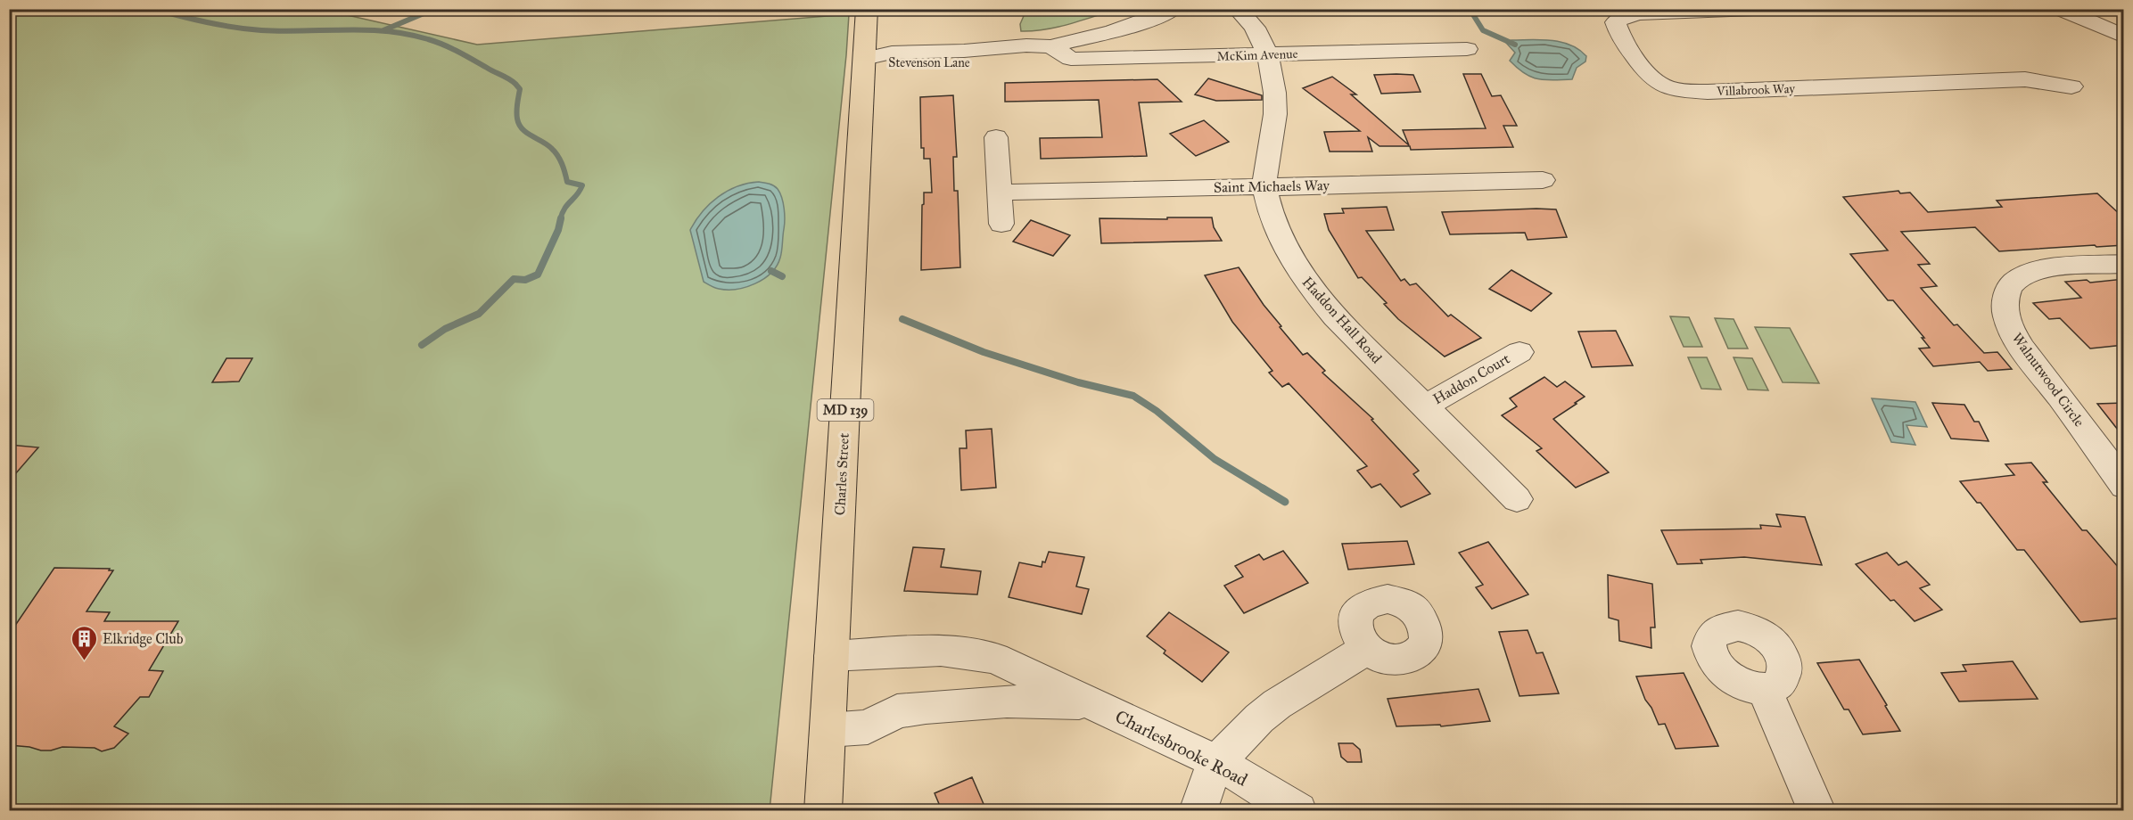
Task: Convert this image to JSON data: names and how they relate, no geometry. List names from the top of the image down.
{
  "streets": {
    "main road": ["MD 139", "Charles Street"],
    "street": [
      "McKim Avenue",
      "Stevenson Lane",
      "Villabrook Way",
      "Saint Michaels Way",
      "Haddon Hall Road",
      "Haddon Court",
      "Walnutwood Circle",
      "Charlesbrooke Road"
    ]
  },
  "crossings": [
    ["McKim Avenue", "Stevenson Lane"],
    ["McKim Avenue", "Haddon Hall Road"],
    ["Stevenson Lane", "Charles Street"],
    ["Saint Michaels Way", "Haddon Hall Road"],
    ["Haddon Hall Road", "Haddon Court"],
    ["Charles Street", "Charlesbrooke Road"]
  ],
  "places": {
    "building": ["Elkridge Club"]
  }
}
